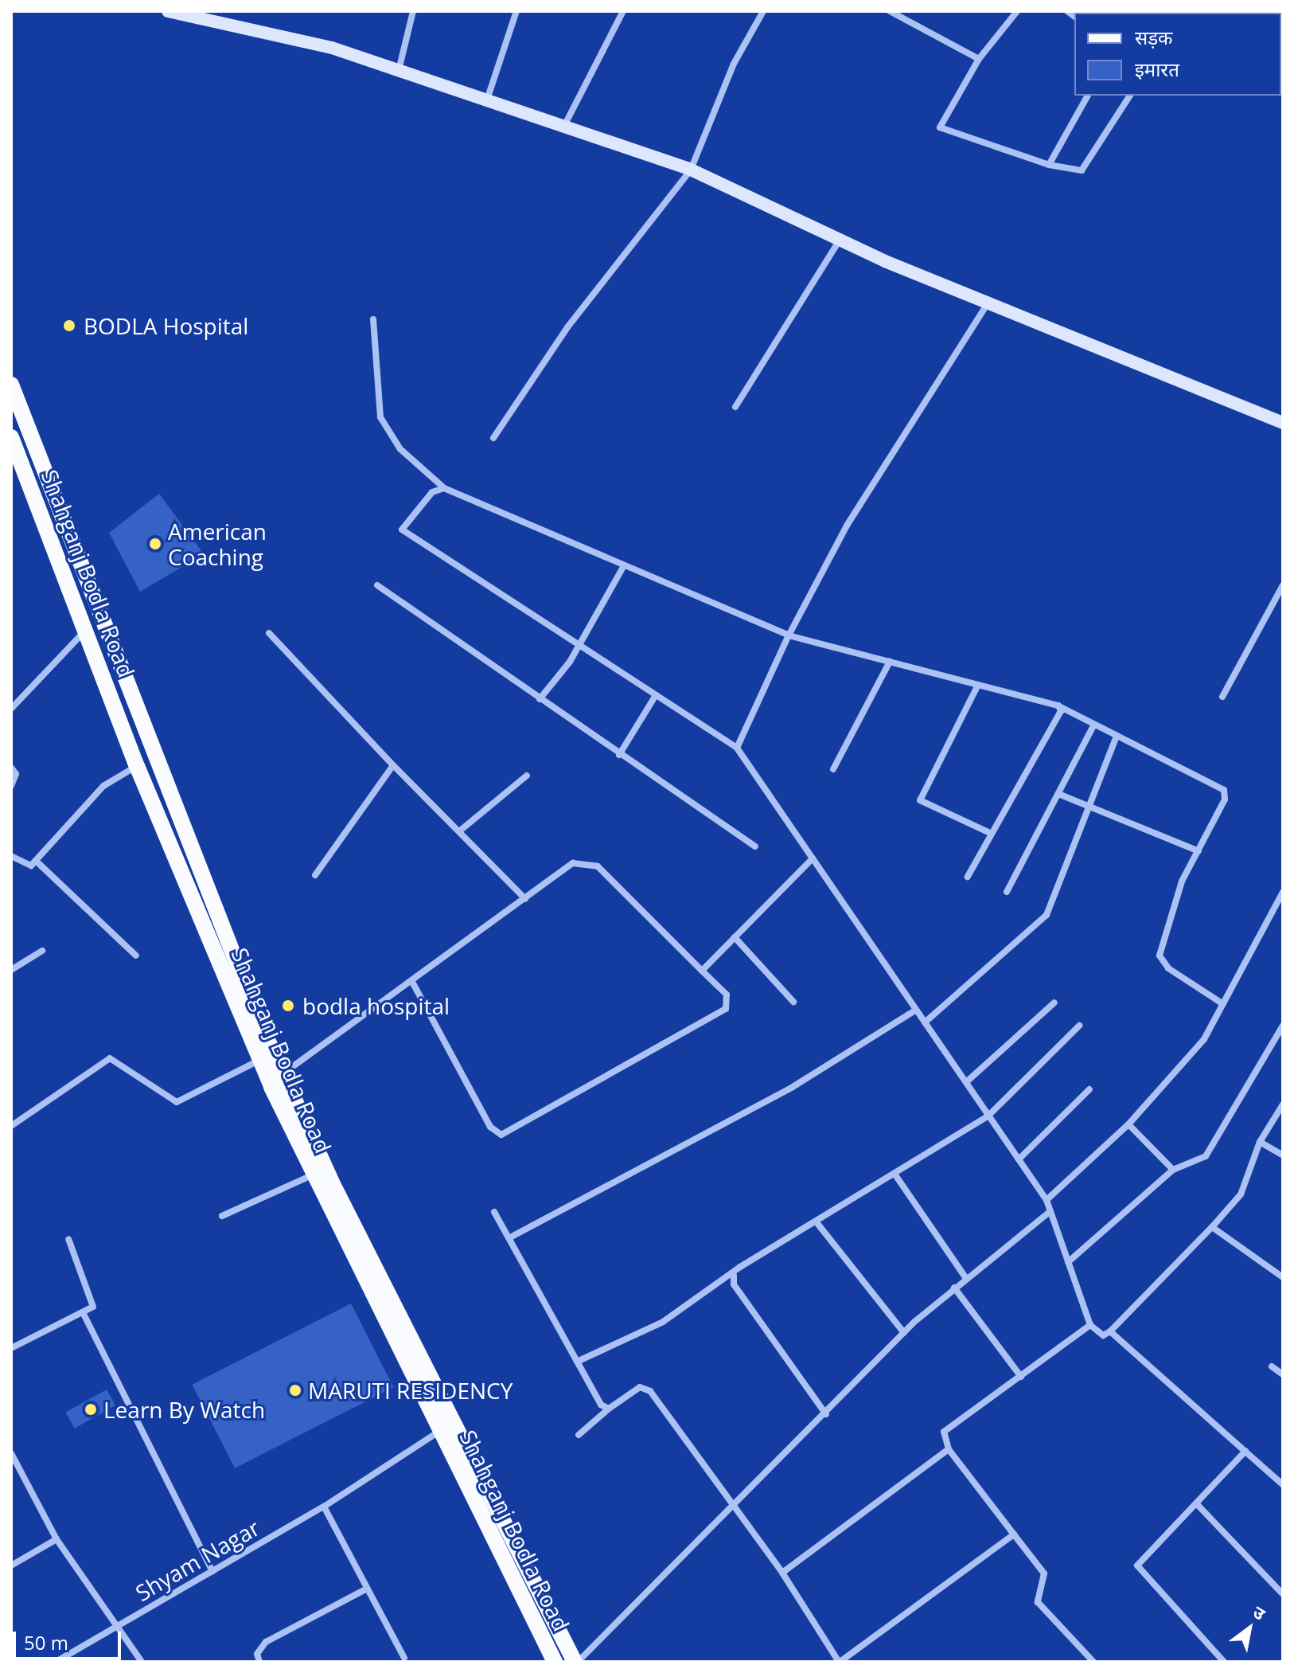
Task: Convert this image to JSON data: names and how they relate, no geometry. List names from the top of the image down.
{
  "streets": {
    "main road": ["Shahganj Bodla Road"],
    "street": ["Shyam Nagar"]
  },
  "crossings": [
    ["Shahganj Bodla Road", "Shyam Nagar"]
  ],
  "places": [
    "BODLA Hospital",
    "American Coaching",
    "bodla hospital",
    "MARUTI RESIDENCY",
    "Learn By Watch"
  ],
  "legend": ["सड़क", "इमारत"],
  "scale_bar": "50 m",
  "north": "top right"
}
